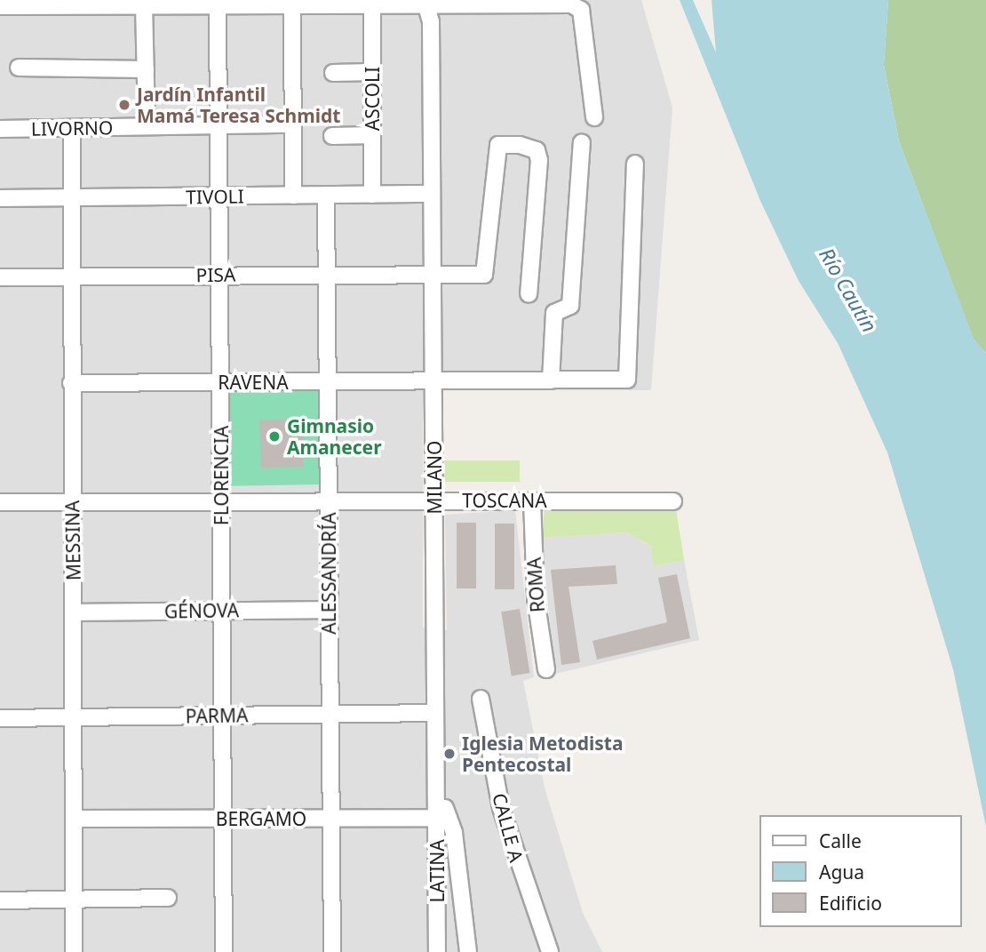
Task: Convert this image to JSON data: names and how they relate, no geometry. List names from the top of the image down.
{
  "streets": {
    "street": [
      "ASCOLI",
      "LIVORNO",
      "TIVOLI",
      "PISA",
      "RAVENA",
      "FLORENCIA",
      "MILANO",
      "TOSCANA",
      "MESSINA",
      "ALESSANDRÍA",
      "ROMA",
      "GÉNOVA",
      "PARMA",
      "BERGAMO",
      "CALLE A",
      "LATINA"
    ]
  },
  "crossings": [
    ["ASCOLI", "TIVOLI"],
    ["LIVORNO", "FLORENCIA"],
    ["LIVORNO", "MESSINA"],
    ["TIVOLI", "FLORENCIA"],
    ["TIVOLI", "MILANO"],
    ["TIVOLI", "MESSINA"],
    ["TIVOLI", "ALESSANDRÍA"],
    ["PISA", "FLORENCIA"],
    ["PISA", "MILANO"],
    ["PISA", "MESSINA"],
    ["PISA", "ALESSANDRÍA"],
    ["RAVENA", "FLORENCIA"],
    ["RAVENA", "MILANO"],
    ["RAVENA", "MESSINA"],
    ["RAVENA", "ALESSANDRÍA"],
    ["FLORENCIA", "TOSCANA"],
    ["FLORENCIA", "GÉNOVA"],
    ["FLORENCIA", "PARMA"],
    ["FLORENCIA", "BERGAMO"],
    ["MILANO", "TOSCANA"],
    ["MILANO", "PARMA"],
    ["MILANO", "BERGAMO"],
    ["MILANO", "LATINA"],
    ["TOSCANA", "MESSINA"],
    ["TOSCANA", "ALESSANDRÍA"],
    ["TOSCANA", "ROMA"],
    ["MESSINA", "GÉNOVA"],
    ["MESSINA", "PARMA"],
    ["MESSINA", "BERGAMO"],
    ["ALESSANDRÍA", "GÉNOVA"],
    ["ALESSANDRÍA", "PARMA"],
    ["ALESSANDRÍA", "BERGAMO"],
    ["BERGAMO", "LATINA"]
  ],
  "water": ["Río Cautín"],
  "places": ["Jardín Infantil Mamá Teresa Schmidt", "Gimnasio Amanecer", "Iglesia Metodista Pentecostal"],
  "legend": ["Calle", "Agua", "Edificio"]
}
